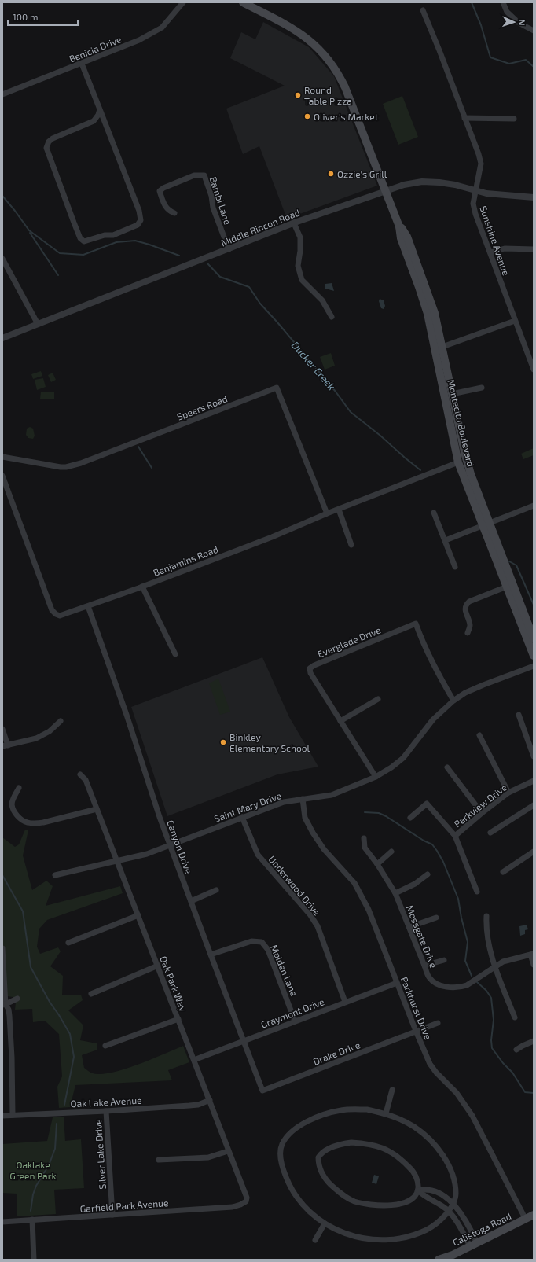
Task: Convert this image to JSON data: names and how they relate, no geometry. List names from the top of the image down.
{
  "streets": {
    "main road": ["Montecito Boulevard", "Calistoga Road"],
    "street": [
      "Benicia Drive",
      "Bambi Lane",
      "Middle Rincon Road",
      "Sunshine Avenue",
      "Speers Road",
      "Benjamins Road",
      "Everglade Drive",
      "Parkview Drive",
      "Saint Mary Drive",
      "Canyon Drive",
      "Underwood Drive",
      "Mossgate Drive",
      "Maiden Lane",
      "Oak Park Way",
      "Parkhurst Drive",
      "Graymont Drive",
      "Drake Drive",
      "Oak Lake Avenue",
      "Silver Lake Drive",
      "Garfield Park Avenue"
    ]
  },
  "crossings": [
    ["Bambi Lane", "Middle Rincon Road"],
    ["Middle Rincon Road", "Sunshine Avenue"],
    ["Middle Rincon Road", "Montecito Boulevard"],
    ["Speers Road", "Benjamins Road"],
    ["Montecito Boulevard", "Benjamins Road"],
    ["Benjamins Road", "Canyon Drive"],
    ["Everglade Drive", "Saint Mary Drive"],
    ["Saint Mary Drive", "Canyon Drive"],
    ["Saint Mary Drive", "Underwood Drive"],
    ["Saint Mary Drive", "Oak Park Way"],
    ["Saint Mary Drive", "Parkhurst Drive"],
    ["Canyon Drive", "Maiden Lane"],
    ["Canyon Drive", "Graymont Drive"],
    ["Canyon Drive", "Drake Drive"],
    ["Underwood Drive", "Graymont Drive"],
    ["Maiden Lane", "Graymont Drive"],
    ["Oak Park Way", "Graymont Drive"],
    ["Oak Park Way", "Oak Lake Avenue"],
    ["Oak Park Way", "Garfield Park Avenue"],
    ["Parkhurst Drive", "Graymont Drive"],
    ["Parkhurst Drive", "Drake Drive"],
    ["Parkhurst Drive", "Calistoga Road"],
    ["Oak Lake Avenue", "Silver Lake Drive"],
    ["Silver Lake Drive", "Garfield Park Avenue"]
  ],
  "water": ["Ducker Creek"],
  "parks": ["Oaklake Green Park"],
  "places": [
    "Round Table Pizza",
    "Oliver's Market",
    "Ozzie's Grill",
    "Binkley Elementary School"
  ],
  "scale_bar": "100 m",
  "north": "right"
}
